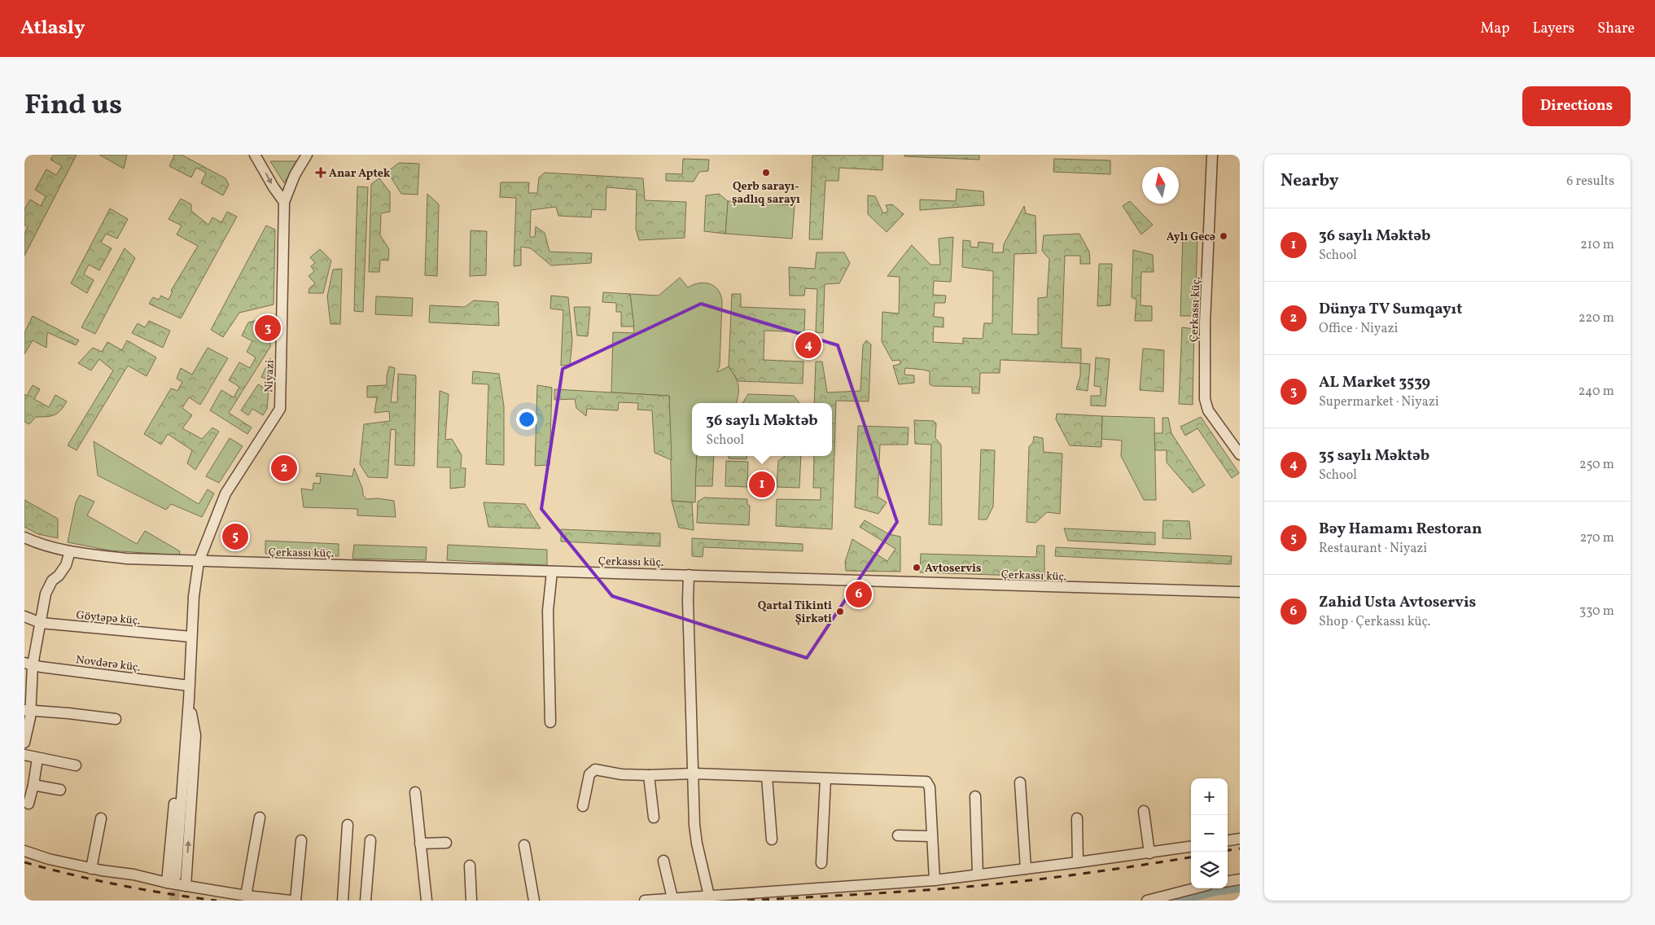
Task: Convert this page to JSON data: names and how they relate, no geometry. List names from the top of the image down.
{
  "streets": {
    "street": [
      "Çerkassı küç.",
      "Niyazi",
      "Göytəpə küç.",
      "Novdərə küç."
    ]
  },
  "crossings": [
    ["Çerkassı küç.", "Niyazi"],
    ["Niyazi", "Göytəpə küç."],
    ["Niyazi", "Novdərə küç."]
  ],
  "places": {
    "health": ["Anar Aptek"],
    "other": [
      "Qerb sarayı- şadlıq sarayı",
      "Aylı Gecə",
      "Avtoservis",
      "Qartal Tikinti Şirkәti"
    ]
  },
  "north": "top",
  "page": {
    "header": "Atlasly",
    "nav": ["Map", "Layers", "Share"],
    "title": "Find us",
    "buttons": "Directions",
    "heading": ["Nearby", "6 results"],
    "list": [
      {
        "mark": "1",
        "name": "36 saylı Məktəb",
        "note": "School",
        "value": "210 m"
      },
      {
        "mark": "2",
        "name": "Dünya TV Sumqayıt",
        "note": "Office · Niyazi",
        "value": "220 m"
      },
      {
        "mark": "3",
        "name": "AL Market 3539",
        "note": "Supermarket · Niyazi",
        "value": "240 m"
      },
      {
        "mark": "4",
        "name": "35 saylı Məktəb",
        "note": "School",
        "value": "250 m"
      },
      {
        "mark": "5",
        "name": "Bәy Hamamı Restoran",
        "note": "Restaurant · Niyazi",
        "value": "270 m"
      },
      {
        "mark": "6",
        "name": "Zahid Usta Avtoservis",
        "note": "Shop · Çerkassı küç.",
        "value": "330 m"
      }
    ],
    "pins": [
      "3",
      "4",
      "2",
      "1",
      "5",
      "6"
    ],
    "popup": ["36 saylı Məktəb", "School"],
    "map_buttons": ["+", "−"]
  }
}
